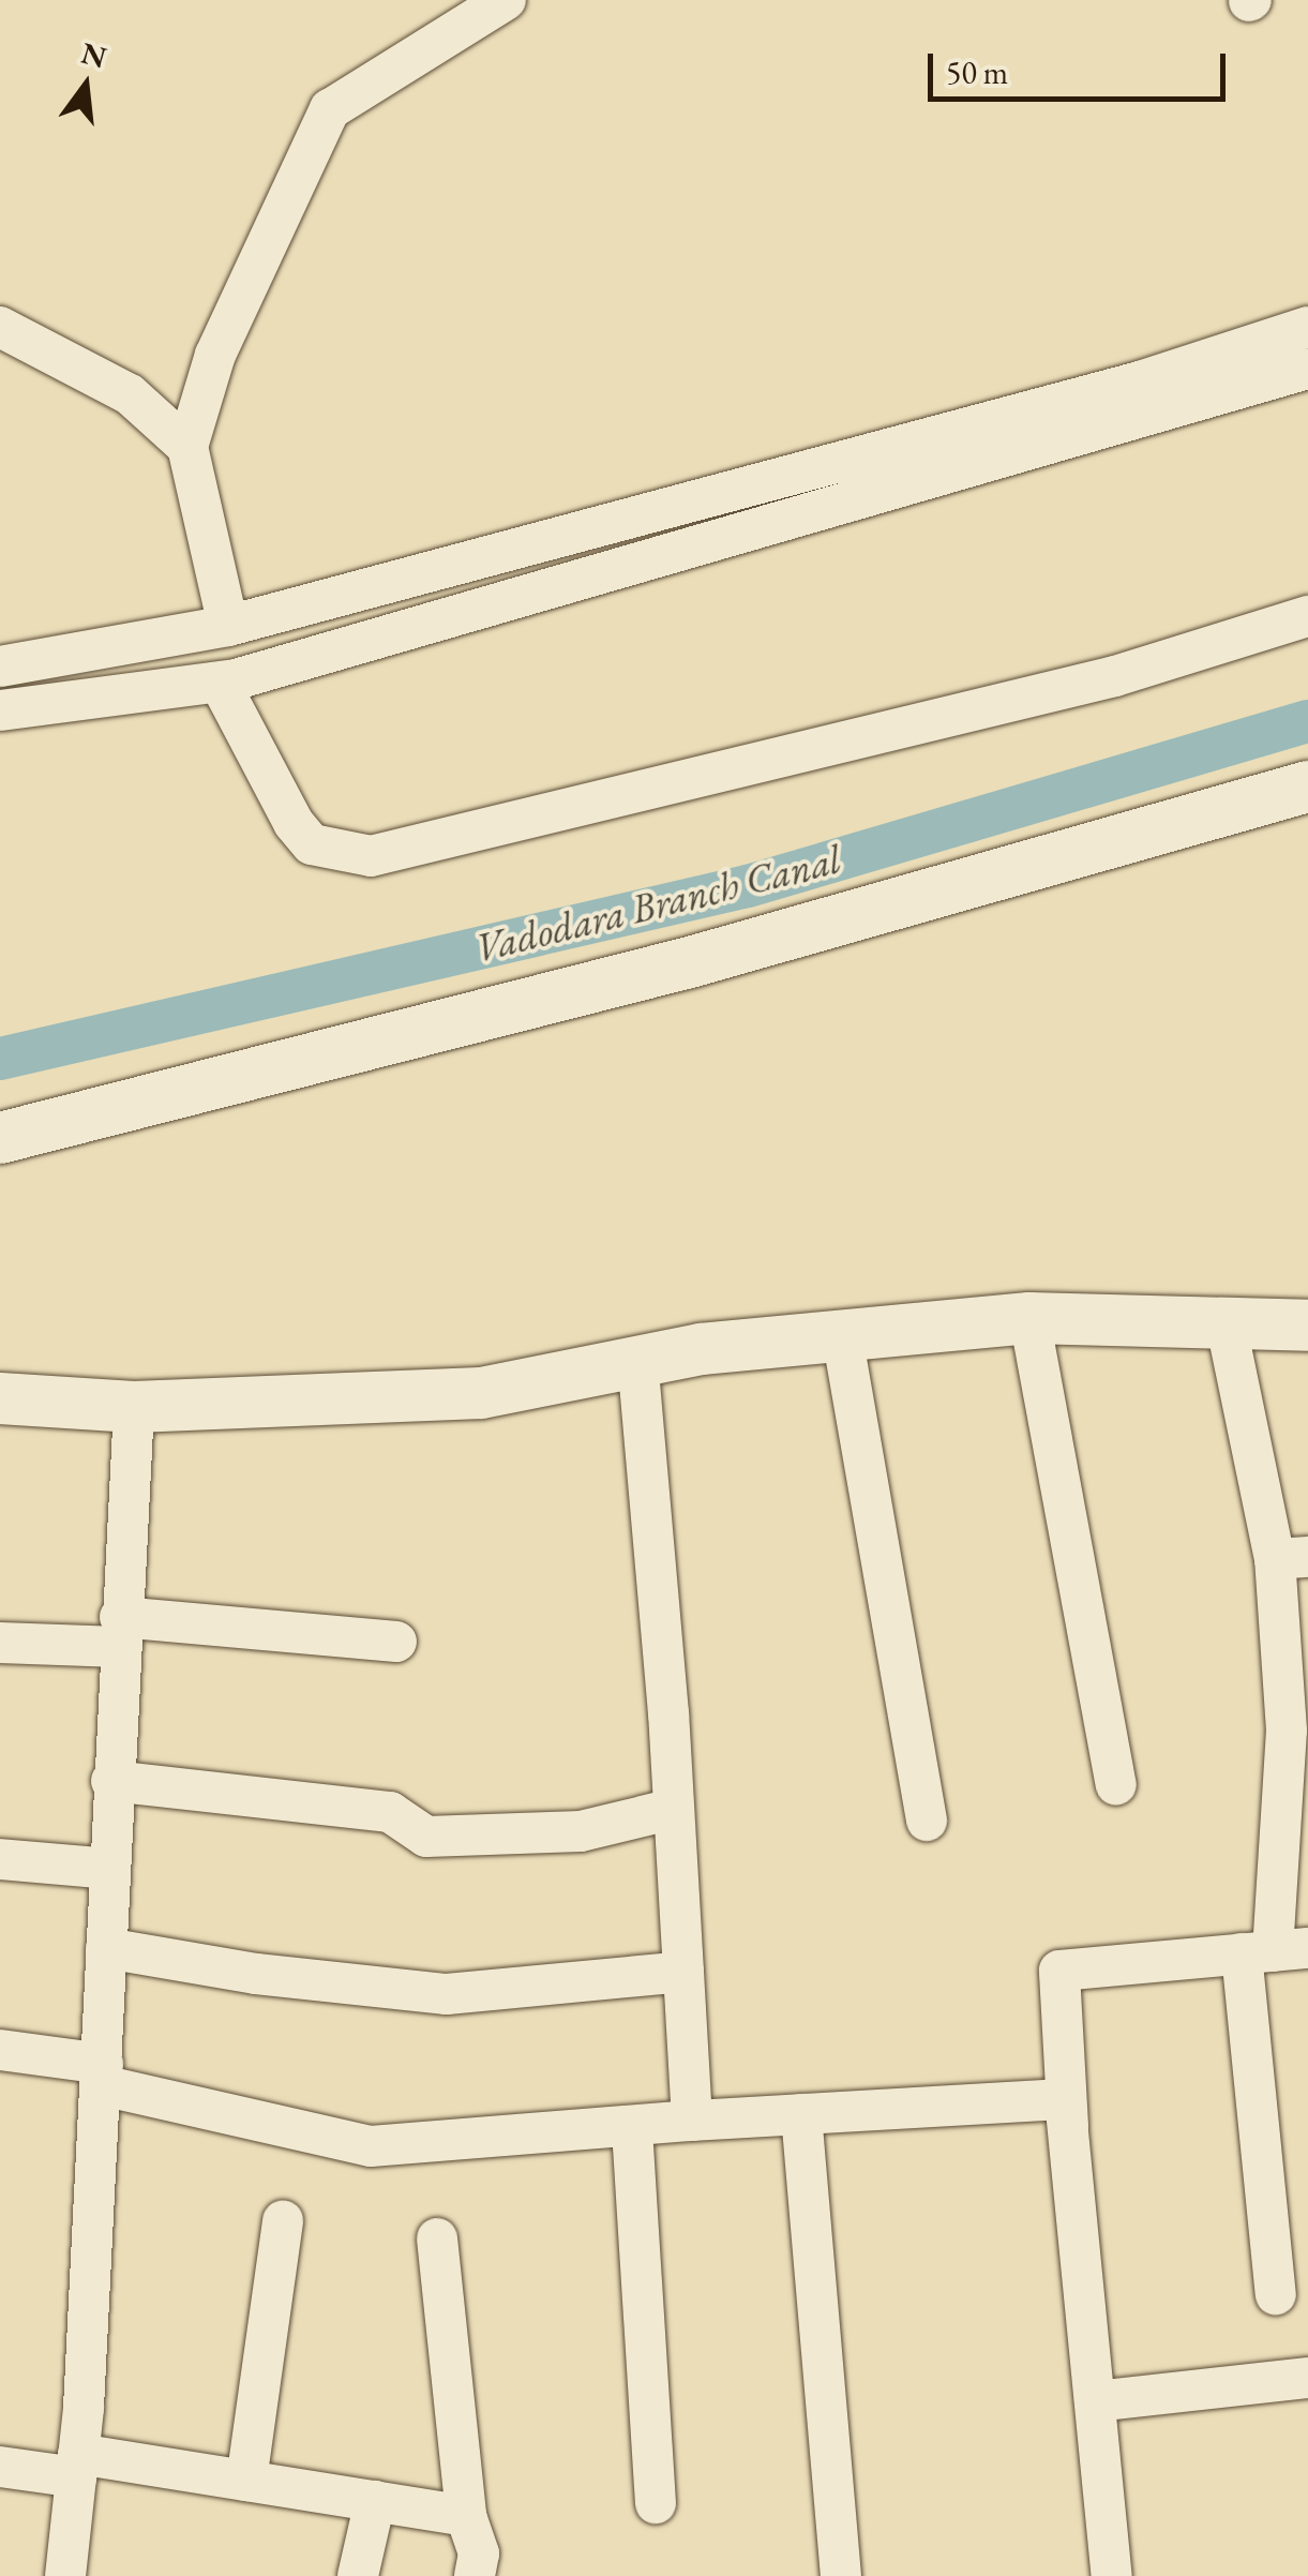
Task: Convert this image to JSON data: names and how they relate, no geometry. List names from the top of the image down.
{
  "water": ["Vadodara Branch Canal"],
  "scale_bar": "50 m",
  "north": "top"
}
